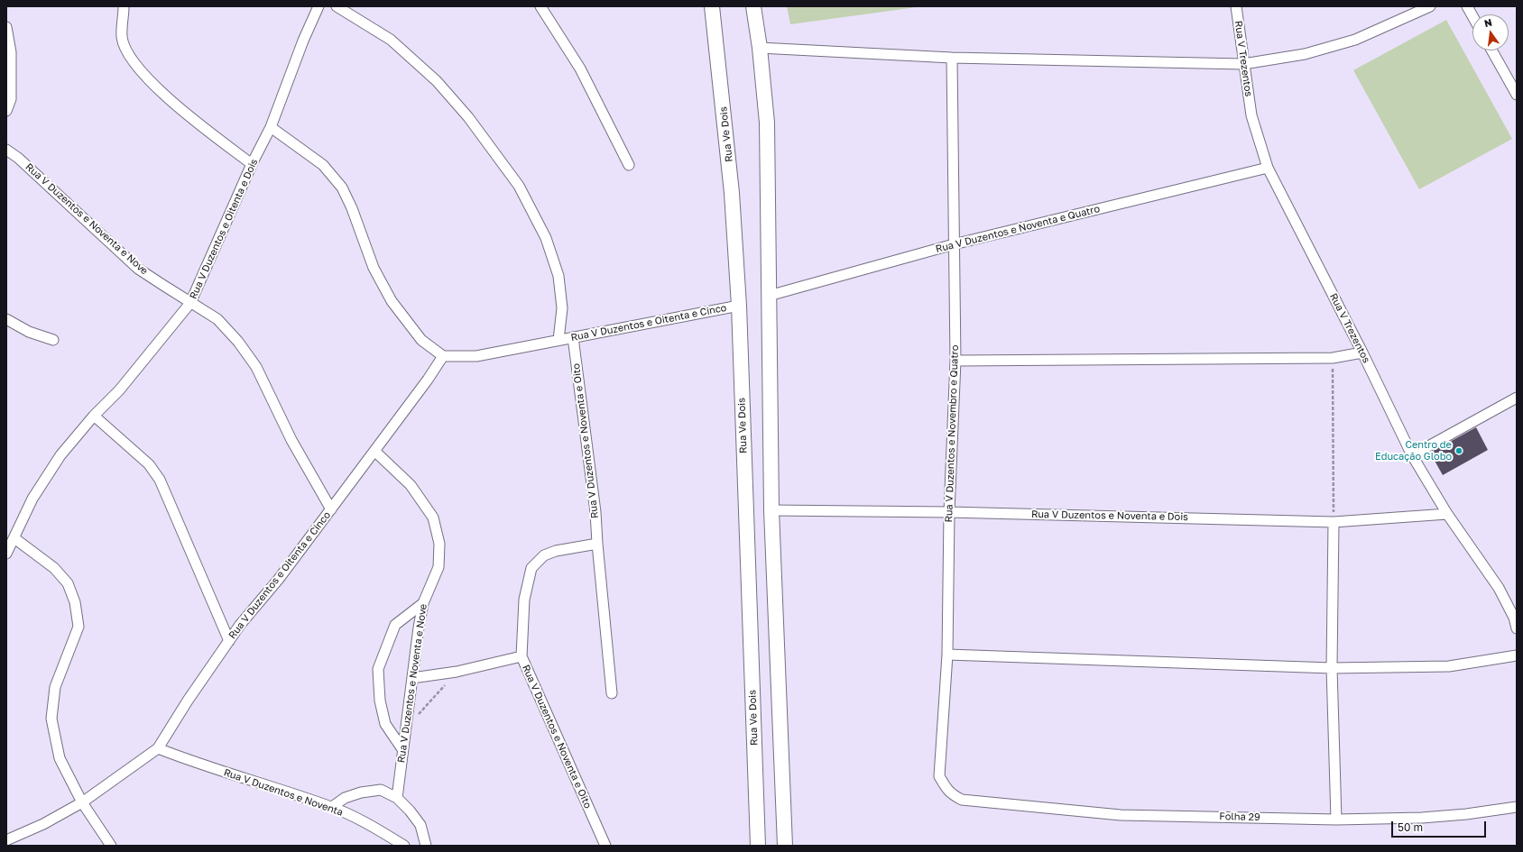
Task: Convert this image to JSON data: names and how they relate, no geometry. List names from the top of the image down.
{
  "streets": {
    "main road": ["Rua Ve Dois"],
    "street": [
      "Rua V Trezentos",
      "Rua V Duzentos e Noventa e Nove",
      "Rua V Duzentos e Oitenta e Dois",
      "Rua V Duzentos e Noventa e Quatro",
      "Rua V Duzentos e Oitenta e Cinco",
      "Rua V Duzentos e Novembro e Quatro",
      "Rua V Duzentos e Noventa e Oito",
      "Rua V Duzentos e Noventa e Dois",
      "Rua V Duzentos e Noventa",
      "Folha 29"
    ]
  },
  "crossings": [
    ["Rua V Trezentos", "Rua V Duzentos e Noventa e Quatro"],
    ["Rua V Trezentos", "Rua V Duzentos e Noventa e Dois"],
    ["Rua Ve Dois", "Rua V Duzentos e Oitenta e Cinco"],
    ["Rua V Duzentos e Noventa e Nove", "Rua V Duzentos e Oitenta e Dois"],
    ["Rua V Duzentos e Noventa e Nove", "Rua V Duzentos e Oitenta e Cinco"],
    ["Rua V Duzentos e Noventa e Quatro", "Rua V Duzentos e Novembro e Quatro"],
    ["Rua V Duzentos e Oitenta e Cinco", "Rua V Duzentos e Noventa e Oito"],
    ["Rua V Duzentos e Oitenta e Cinco", "Rua V Duzentos e Noventa"],
    ["Rua V Duzentos e Novembro e Quatro", "Rua V Duzentos e Noventa e Dois"],
    ["Rua V Duzentos e Novembro e Quatro", "Folha 29"]
  ],
  "places": ["Centro de Educação Globo"],
  "scale_bar": "50 m",
  "north": "top"
}
